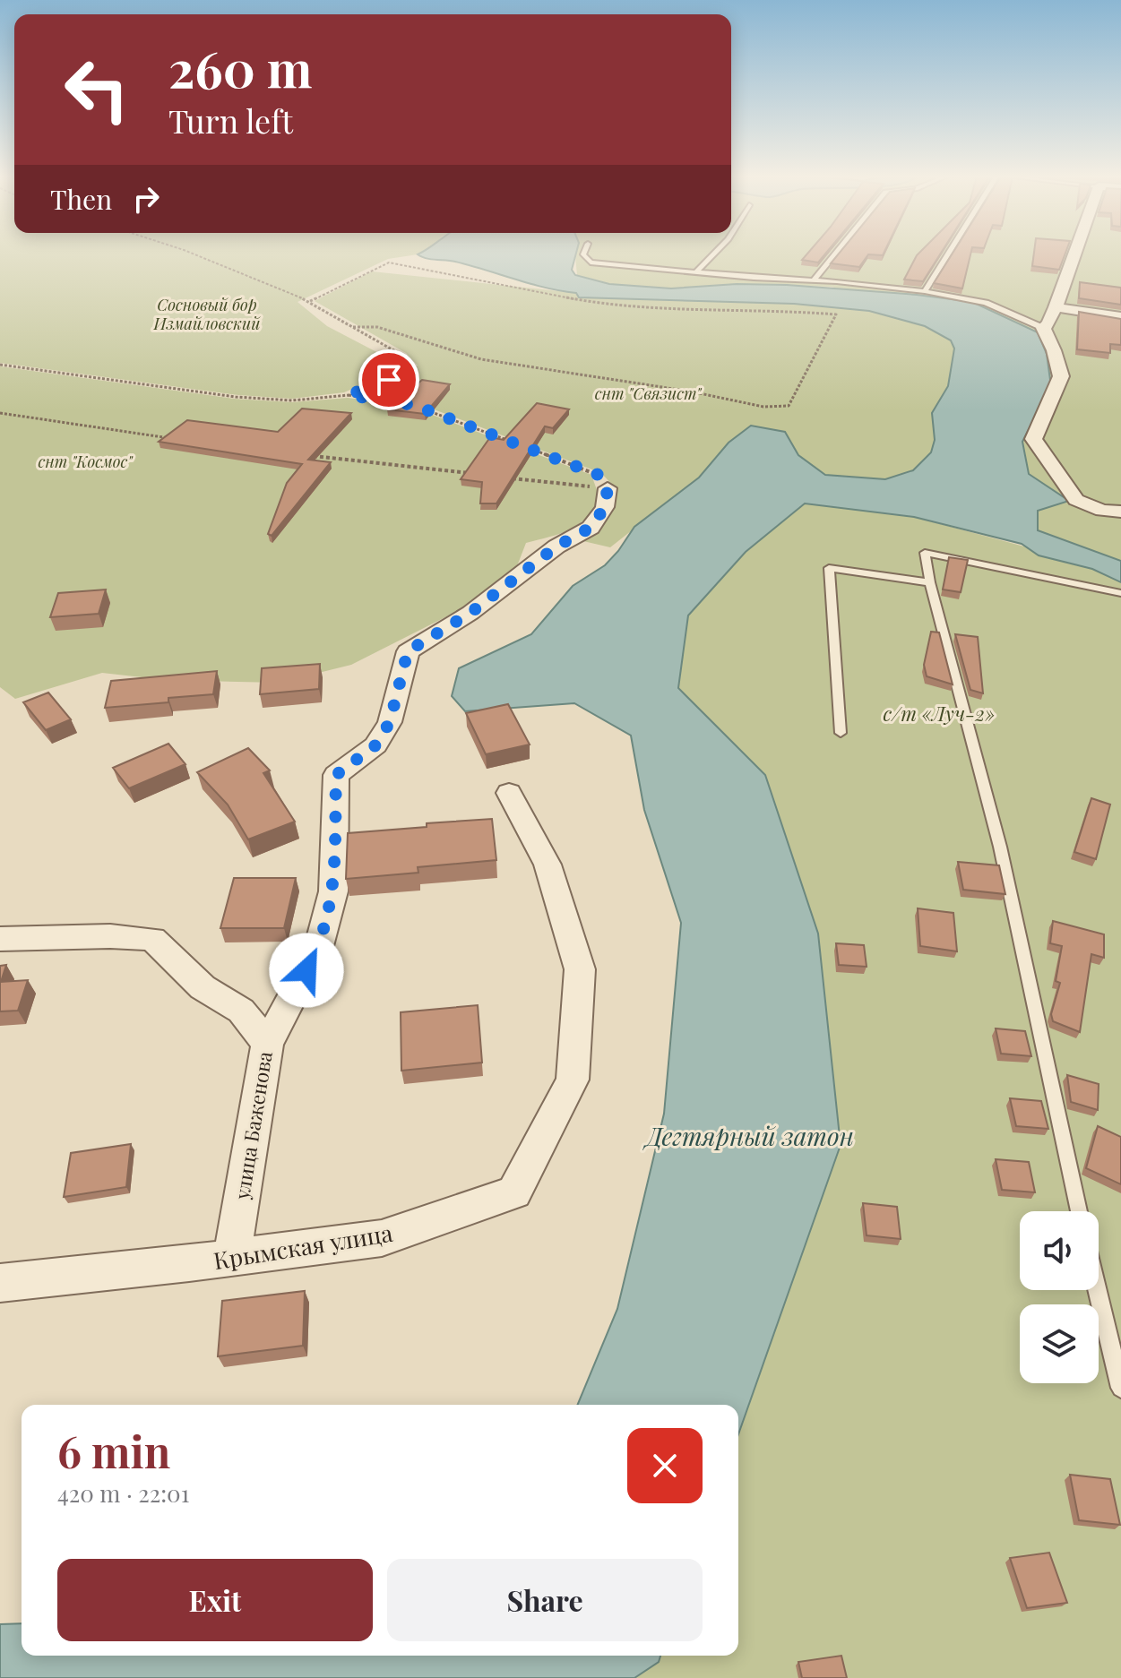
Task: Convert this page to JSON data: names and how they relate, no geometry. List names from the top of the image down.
{
  "streets": {
    "street": ["улица Баженова", "Крымская улица"]
  },
  "crossings": [
    ["улица Баженова", "Крымская улица"]
  ],
  "water": ["Дегтярный затон"],
  "parks": [
    "Сосновый бор Измайловский",
    "снт \"Связист\"",
    "снт \"Космос\"",
    "с/т «Луч-2»"
  ],
  "page": {
    "turn": ["260 m", "Turn left"],
    "then": "Then",
    "heading": ["6 min", "420 m · 22:01"],
    "buttons": ["Exit", "Share"]
  }
}
